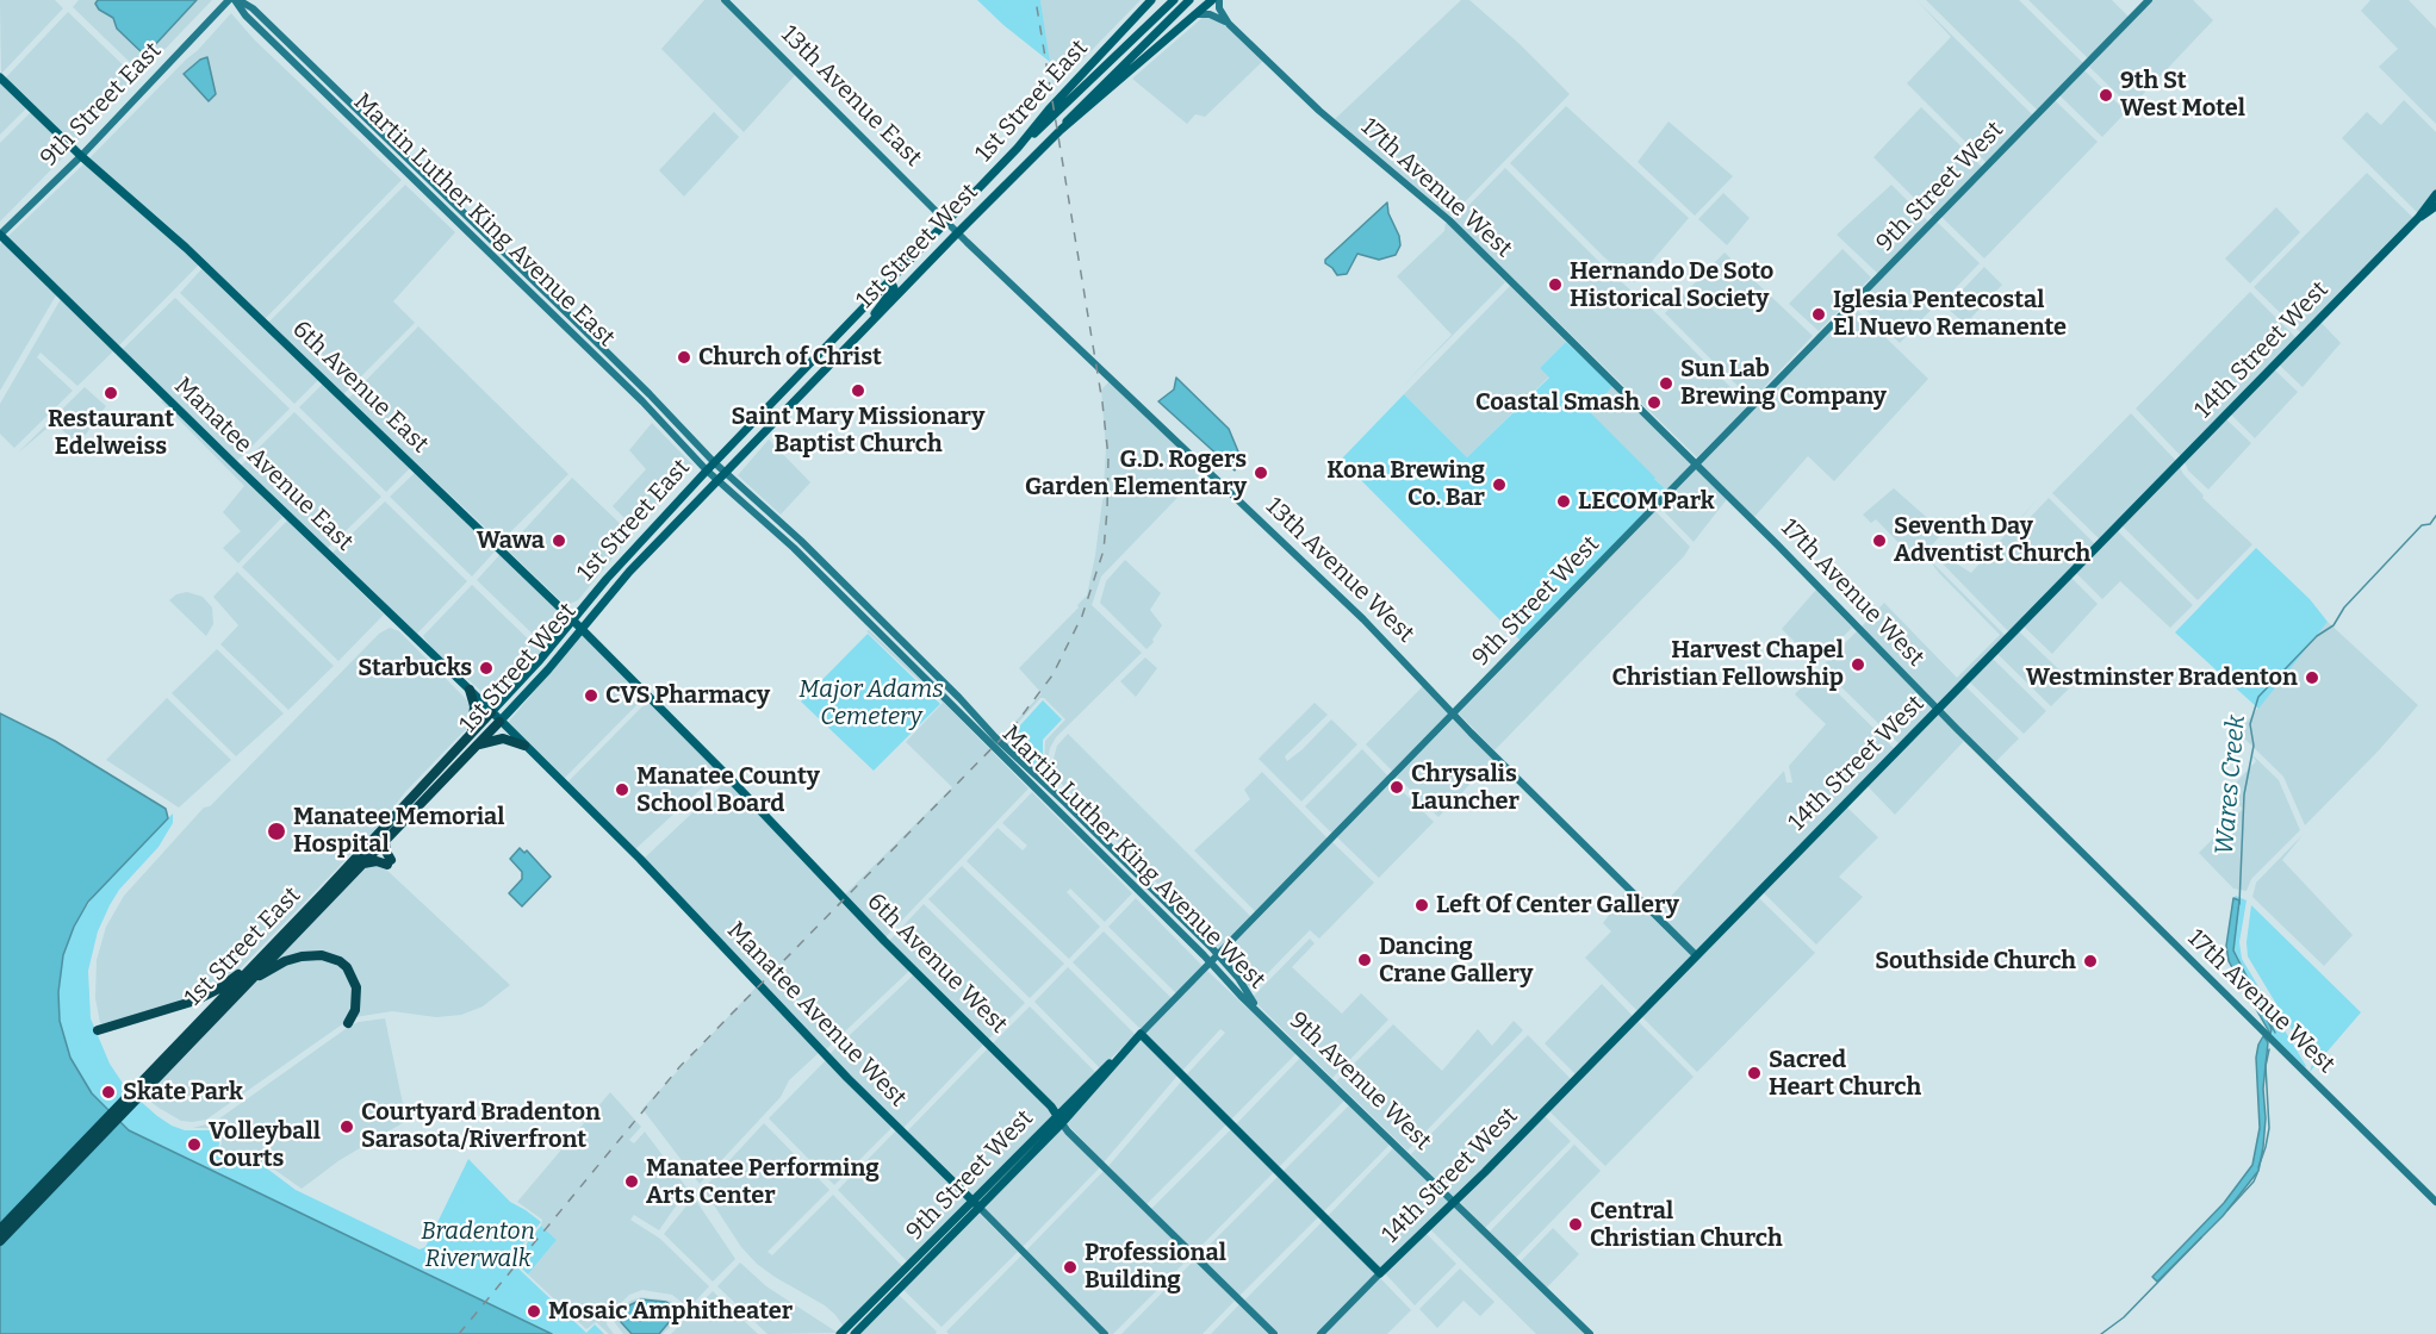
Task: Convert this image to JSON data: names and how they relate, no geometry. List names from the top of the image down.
{
  "streets": {
    "highway": ["1st Street East", "1st Street West"],
    "main road": [
      "9th Street West",
      "14th Street West",
      "6th Avenue East",
      "Manatee Avenue East",
      "6th Avenue West",
      "Manatee Avenue West"
    ],
    "street": [
      "13th Avenue East",
      "9th Street East",
      "17th Avenue West",
      "Martin Luther King Avenue East",
      "13th Avenue West",
      "Martin Luther King Avenue West",
      "9th Avenue West"
    ]
  },
  "crossings": [
    ["13th Avenue East", "1st Street East"],
    ["13th Avenue East", "13th Avenue West"],
    ["1st Street East", "Martin Luther King Avenue East"],
    ["1st Street East", "1st Street West"],
    ["1st Street East", "6th Avenue East"],
    ["1st Street East", "Manatee Avenue East"],
    ["1st Street East", "13th Avenue West"],
    ["1st Street East", "Martin Luther King Avenue West"],
    ["1st Street East", "6th Avenue West"],
    ["9th Street East", "6th Avenue East"],
    ["9th Street East", "Manatee Avenue East"],
    ["9th Street West", "17th Avenue West"],
    ["9th Street West", "13th Avenue West"],
    ["9th Street West", "Martin Luther King Avenue West"],
    ["9th Street West", "6th Avenue West"],
    ["9th Street West", "Manatee Avenue West"],
    ["17th Avenue West", "1st Street West"],
    ["17th Avenue West", "14th Street West"],
    ["Martin Luther King Avenue East", "Martin Luther King Avenue West"],
    ["1st Street West", "Manatee Avenue East"],
    ["1st Street West", "13th Avenue West"],
    ["1st Street West", "Martin Luther King Avenue West"],
    ["1st Street West", "6th Avenue West"],
    ["1st Street West", "Manatee Avenue West"],
    ["14th Street West", "13th Avenue West"],
    ["14th Street West", "9th Avenue West"],
    ["6th Avenue East", "6th Avenue West"],
    ["Manatee Avenue East", "Manatee Avenue West"],
    ["Martin Luther King Avenue West", "9th Avenue West"]
  ],
  "water": ["Wares Creek"],
  "parks": ["Major Adams Cemetery", "Bradenton Riverwalk"],
  "places": [
    "9th St West Motel",
    "Hernando De Soto Historical Society",
    "Iglesia Pentecostal El Nuevo Remanente",
    "Church of Christ",
    "Sun Lab Brewing Company",
    "Saint Mary Missionary Baptist Church",
    "Restaurant Edelweiss",
    "Coastal Smash",
    "G.D. Rogers Garden Elementary",
    "Kona Brewing Co. Bar",
    "LECOM Park",
    "Wawa",
    "Seventh Day Adventist Church",
    "Harvest Chapel Christian Fellowship",
    "Starbucks",
    "Westminster Bradenton",
    "CVS Pharmacy",
    "Chrysalis Launcher",
    "Manatee County School Board",
    "Manatee Memorial Hospital",
    "Left Of Center Gallery",
    "Dancing Crane Gallery",
    "Southside Church",
    "Sacred Heart Church",
    "Skate Park",
    "Courtyard Bradenton Sarasota/Riverfront",
    "Volleyball Courts",
    "Manatee Performing Arts Center",
    "Central Christian Church",
    "Professional Building",
    "Mosaic Amphitheater"
  ]
}
